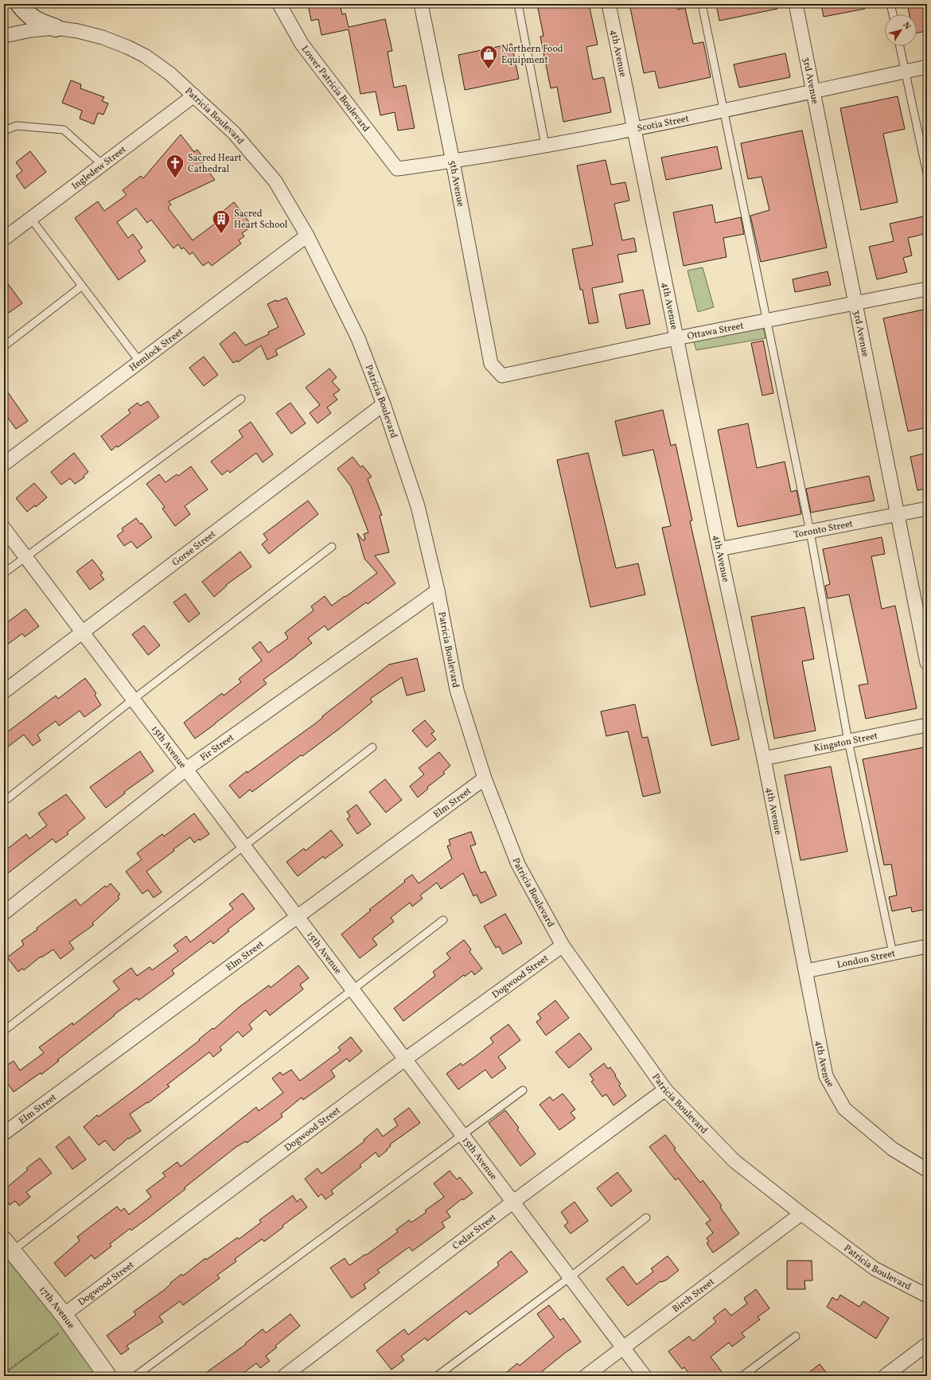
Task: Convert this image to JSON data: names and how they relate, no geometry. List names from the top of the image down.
{
  "streets": {
    "street": [
      "4th Avenue",
      "3rd Avenue",
      "Lower Patricia Boulevard",
      "Patricia Boulevard",
      "Scotia Street",
      "Ingledew Street",
      "5th Avenue",
      "Ottawa Street",
      "Hemlock Street",
      "Toronto Street",
      "Gorse Street",
      "Kingston Street",
      "15th Avenue",
      "Fir Street",
      "Elm Street",
      "London Street",
      "Dogwood Street",
      "Cedar Street",
      "Birch Street",
      "17th Avenue"
    ]
  },
  "crossings": [
    ["4th Avenue", "Scotia Street"],
    ["4th Avenue", "Ottawa Street"],
    ["4th Avenue", "Toronto Street"],
    ["4th Avenue", "Kingston Street"],
    ["4th Avenue", "London Street"],
    ["3rd Avenue", "Scotia Street"],
    ["3rd Avenue", "Ottawa Street"],
    ["3rd Avenue", "Toronto Street"],
    ["Lower Patricia Boulevard", "Scotia Street"],
    ["Patricia Boulevard", "Ingledew Street"],
    ["Patricia Boulevard", "Hemlock Street"],
    ["Patricia Boulevard", "Gorse Street"],
    ["Patricia Boulevard", "Fir Street"],
    ["Patricia Boulevard", "Elm Street"],
    ["Patricia Boulevard", "Dogwood Street"],
    ["Patricia Boulevard", "Cedar Street"],
    ["Patricia Boulevard", "Birch Street"],
    ["Scotia Street", "5th Avenue"],
    ["5th Avenue", "Ottawa Street"],
    ["Gorse Street", "15th Avenue"],
    ["15th Avenue", "Fir Street"],
    ["15th Avenue", "Elm Street"],
    ["15th Avenue", "Dogwood Street"],
    ["15th Avenue", "Cedar Street"],
    ["15th Avenue", "Birch Street"],
    ["Dogwood Street", "17th Avenue"]
  ],
  "places": {
    "shop": ["Northern Food Equipment"],
    "church": ["Sacred Heart Cathedral"],
    "building": ["Sacred Heart School"]
  },
  "north": "top right"
}
